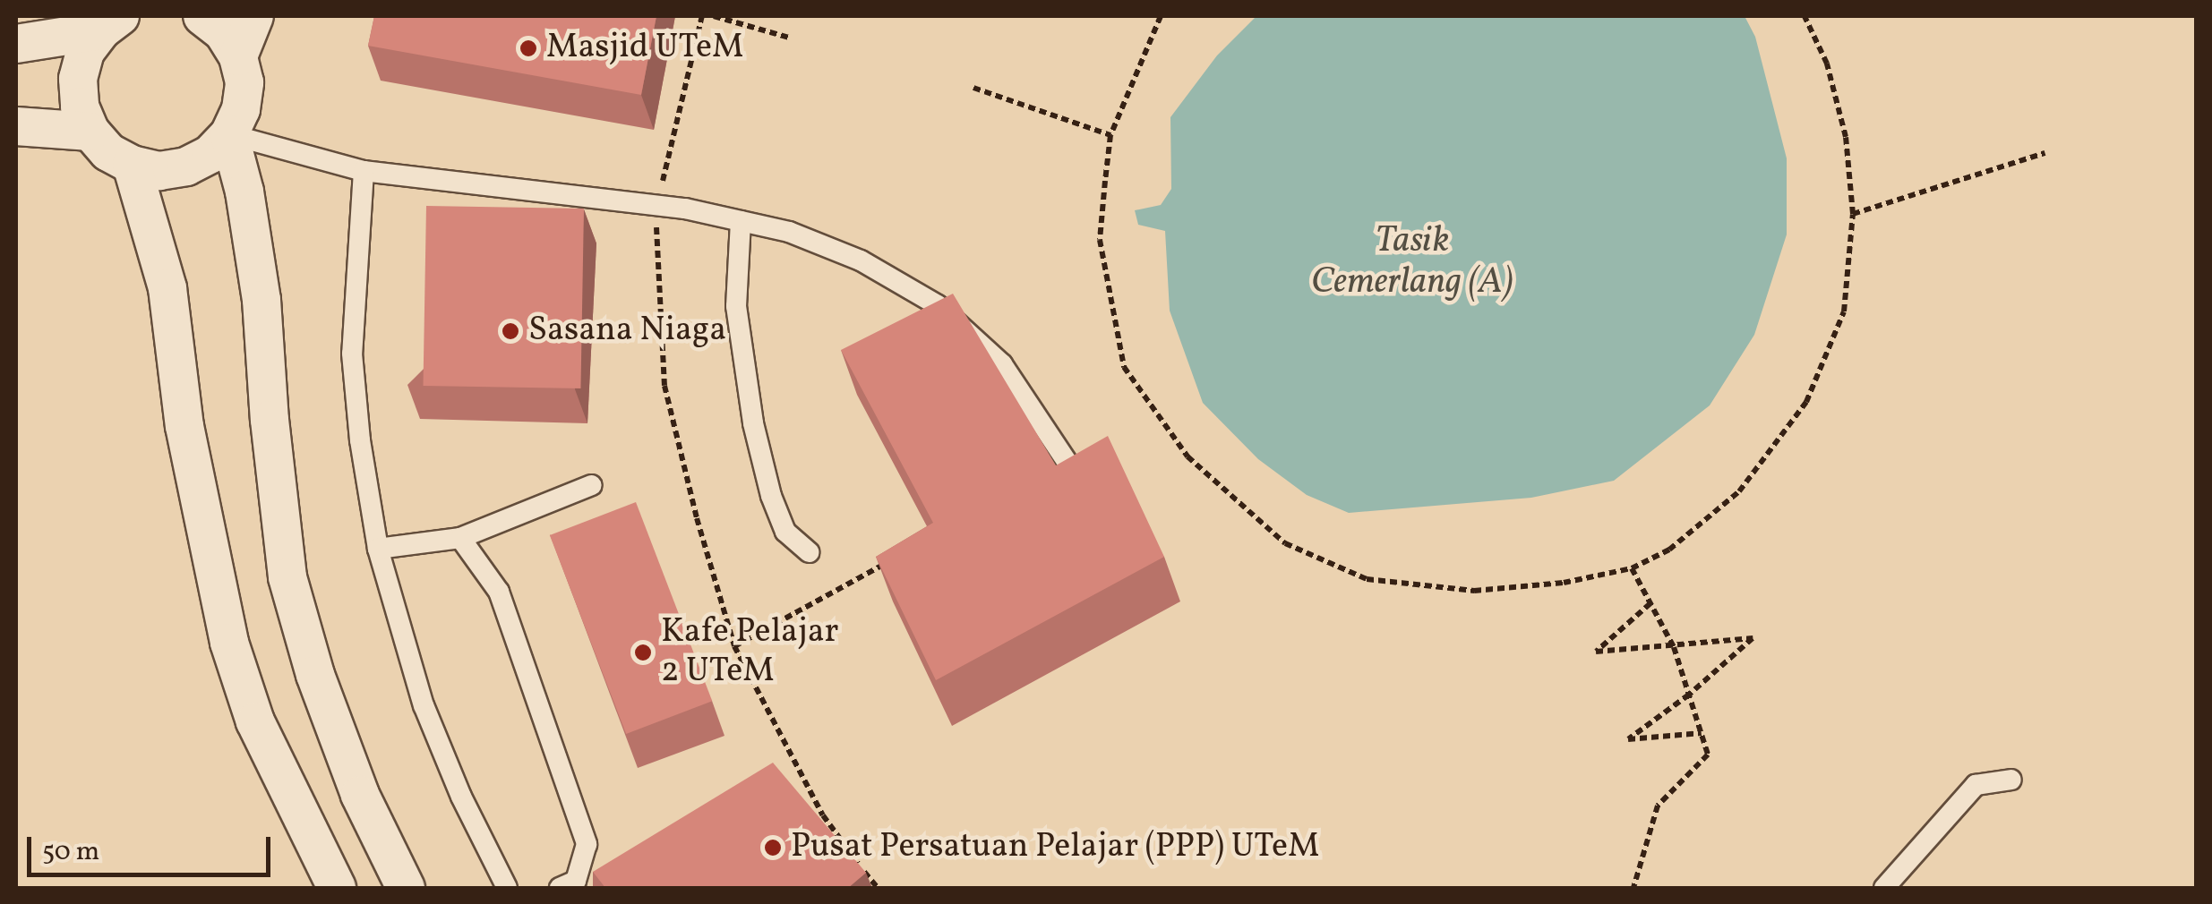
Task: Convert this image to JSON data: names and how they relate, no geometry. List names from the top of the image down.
{
  "water": ["Tasik Cemerlang (A)"],
  "places": [
    "Masjid UTeM",
    "Sasana Niaga",
    "Kafe Pelajar 2 UTeM",
    "Pusat Persatuan Pelajar (PPP) UTeM"
  ],
  "scale_bar": "50 m"
}
